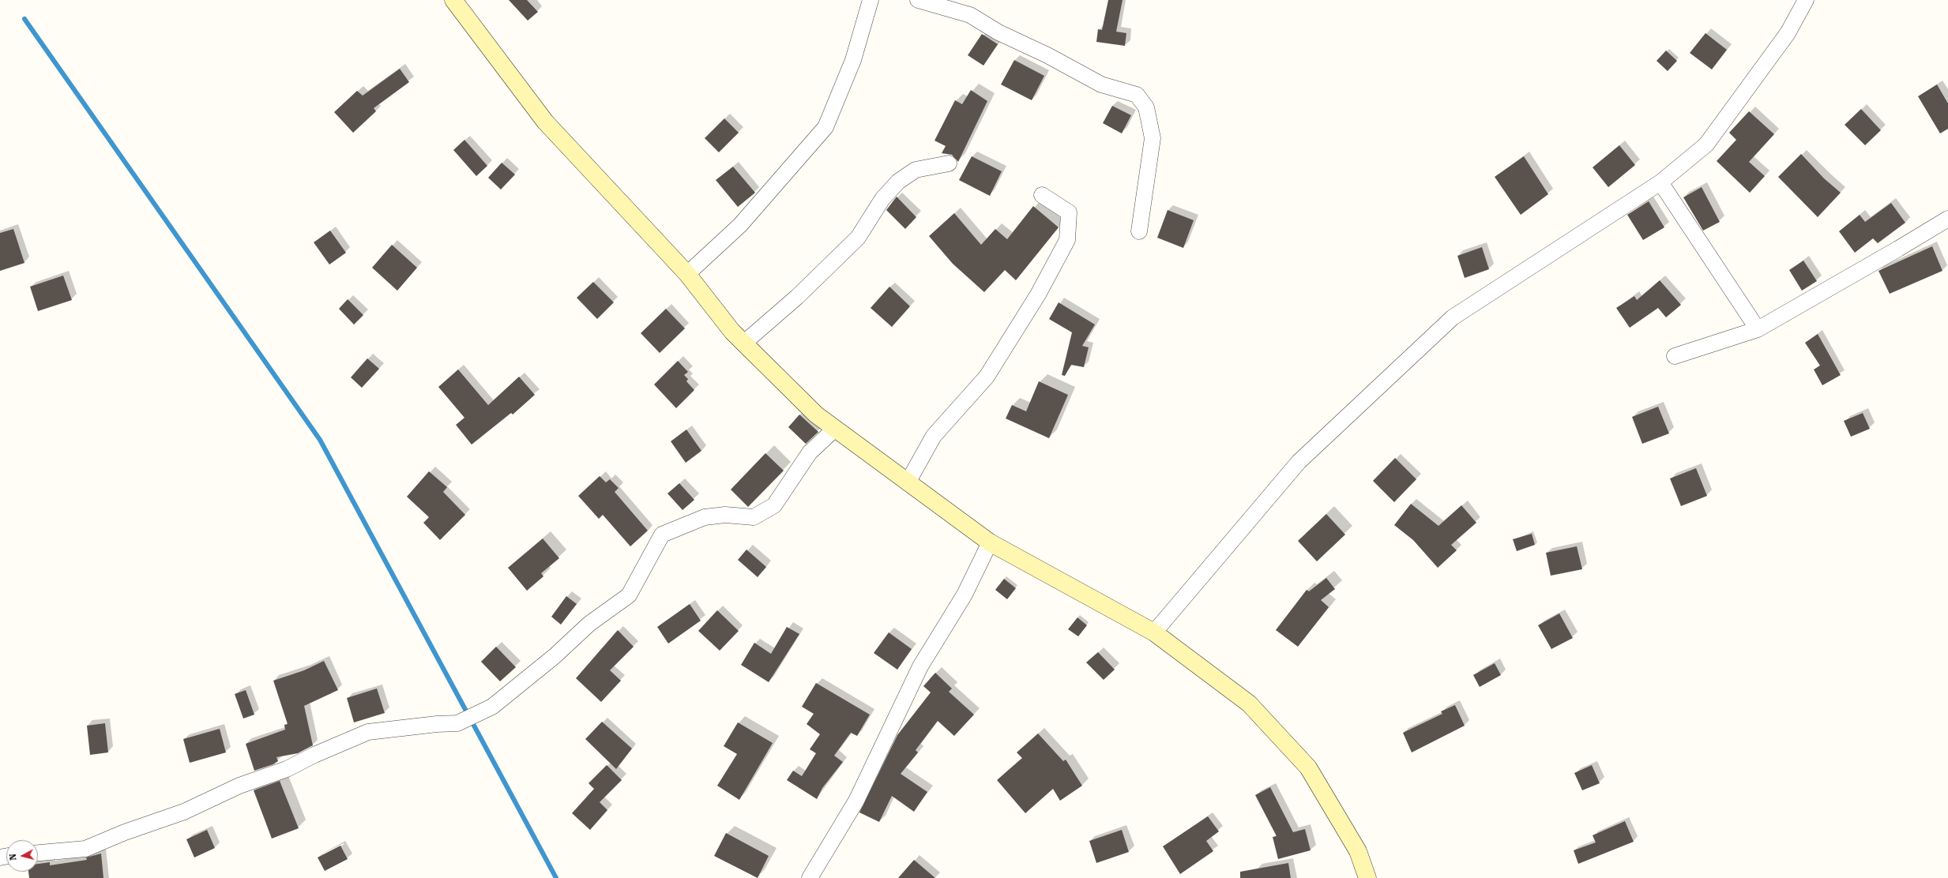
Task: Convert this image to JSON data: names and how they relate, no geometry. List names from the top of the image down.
{
  "north": "left"
}
